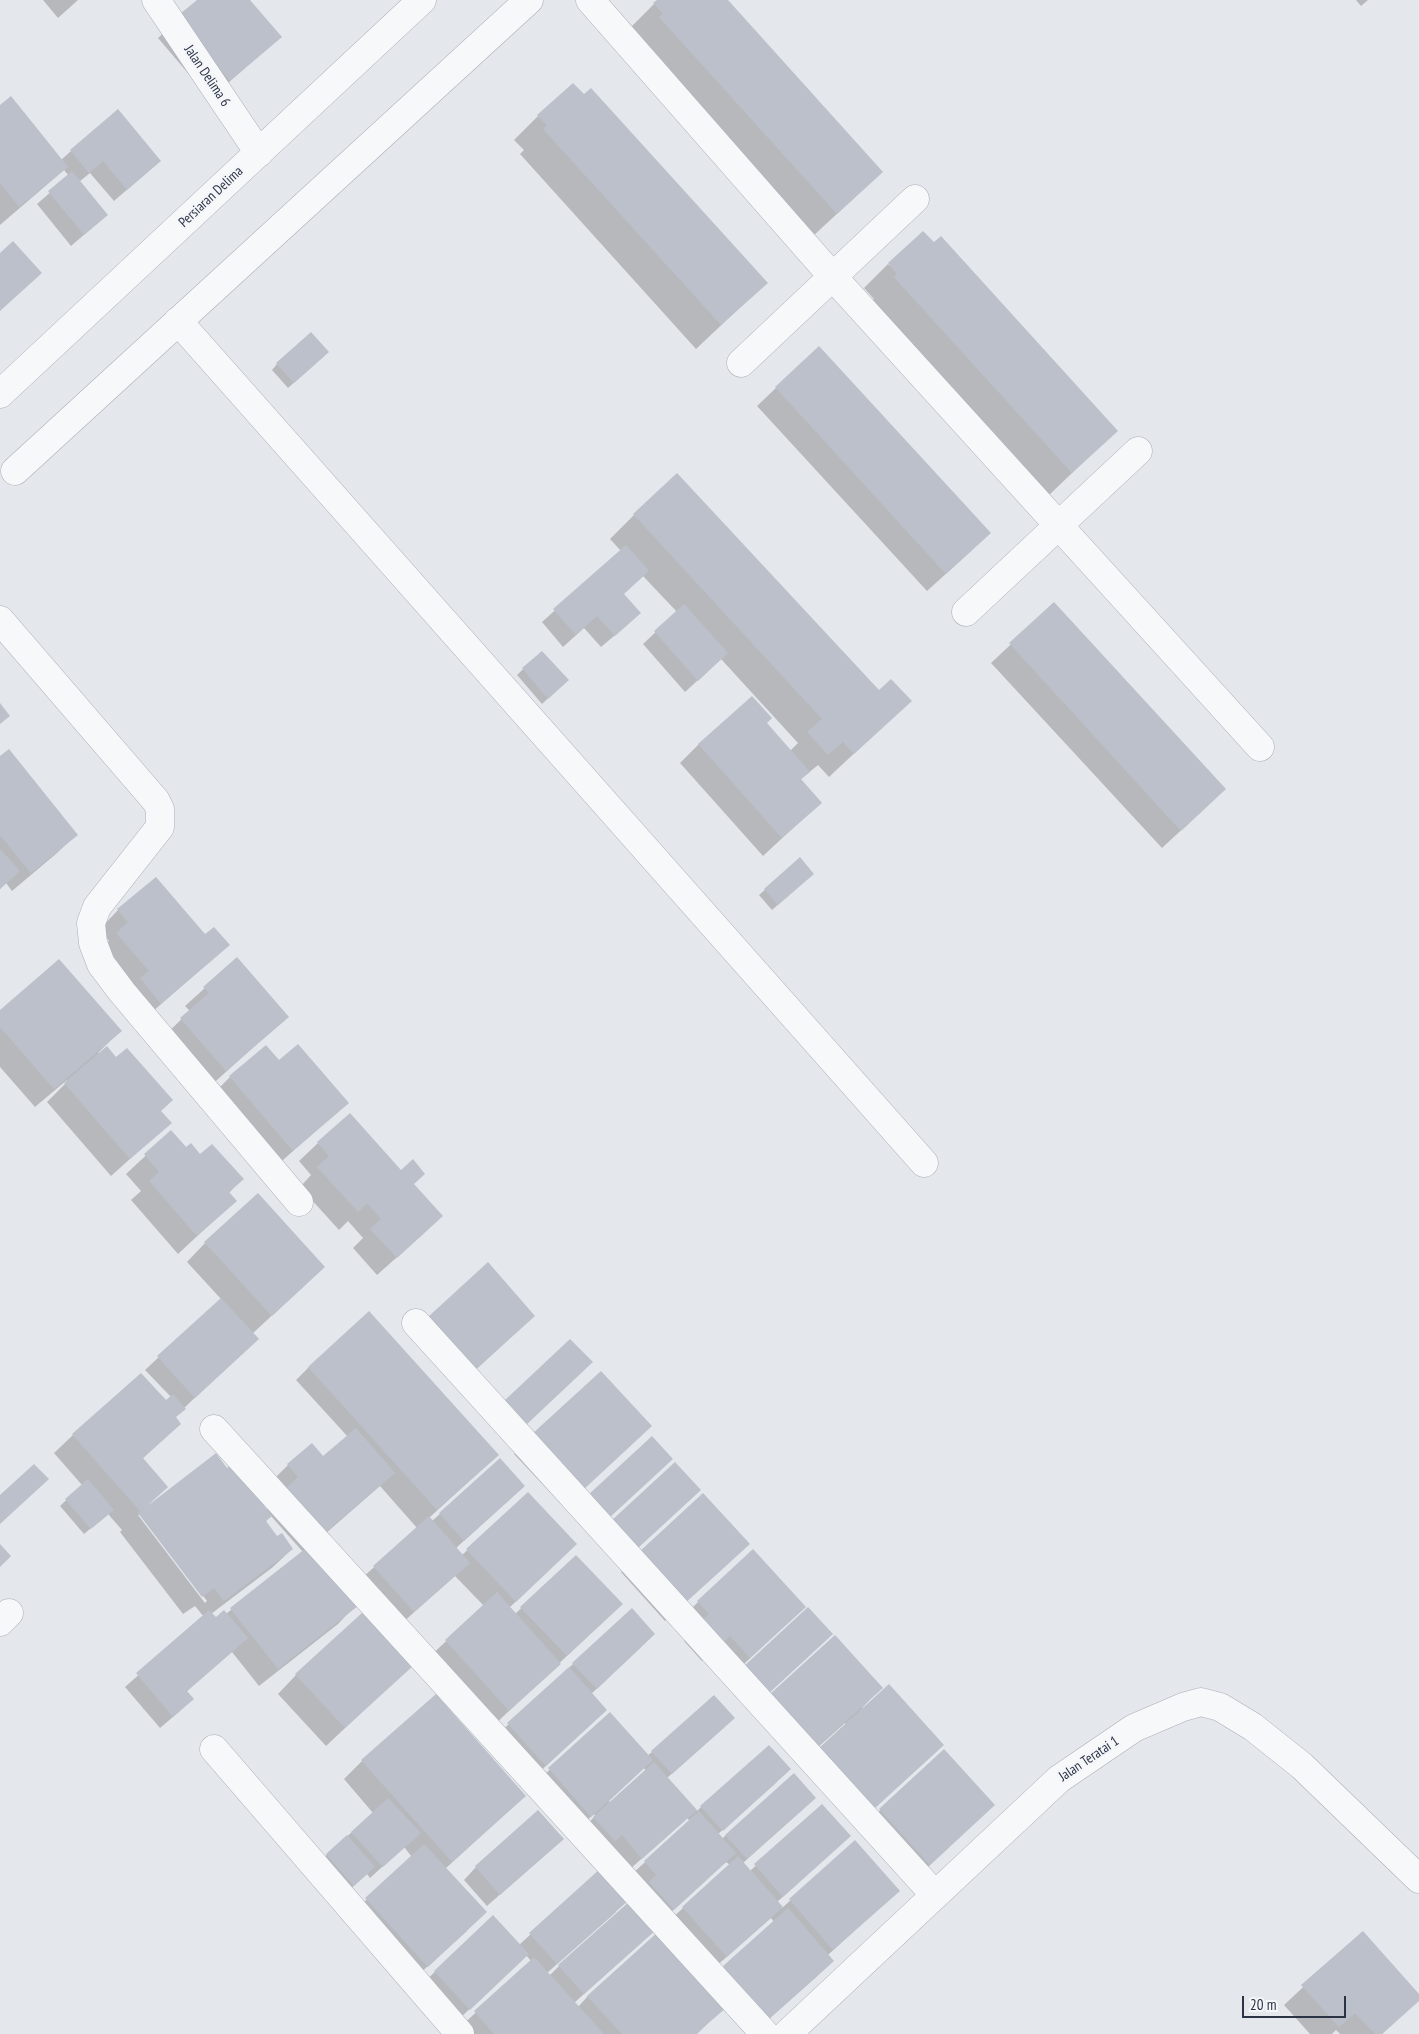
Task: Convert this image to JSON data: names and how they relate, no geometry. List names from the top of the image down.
{
  "streets": {
    "street": ["Jalan Delima 6", "Persiaran Delima", "Jalan Teratai 1"]
  },
  "crossings": [
    ["Jalan Delima 6", "Persiaran Delima"]
  ],
  "scale_bar": "20 m"
}
